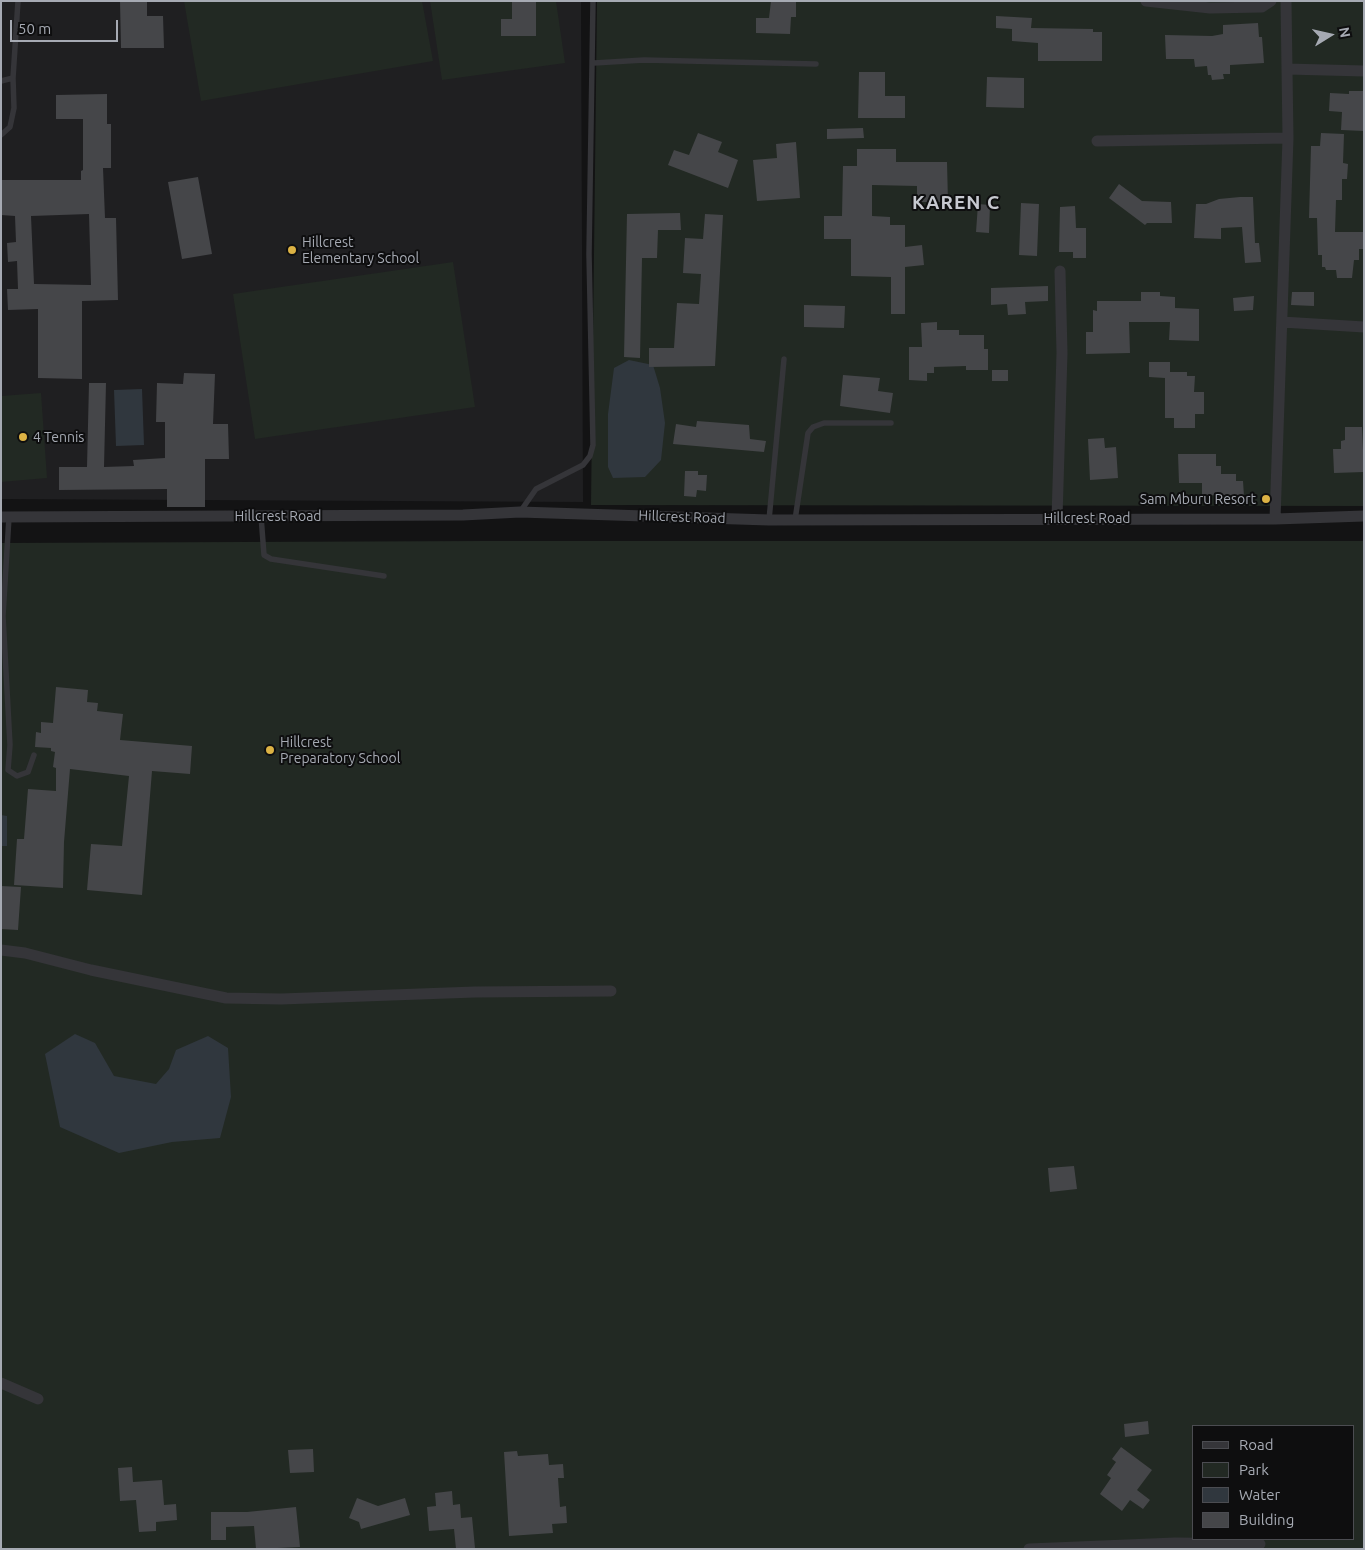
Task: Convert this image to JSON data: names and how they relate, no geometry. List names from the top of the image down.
{
  "streets": {
    "street": ["Hillcrest Road"]
  },
  "districts": ["KAREN C"],
  "places": [
    "Hillcrest Elementary School",
    "4 Tennis",
    "Sam Mburu Resort",
    "Hillcrest Preparatory School"
  ],
  "legend": [
    "Road",
    "Park",
    "Water",
    "Building"
  ],
  "scale_bar": "50 m",
  "north": "right"
}
